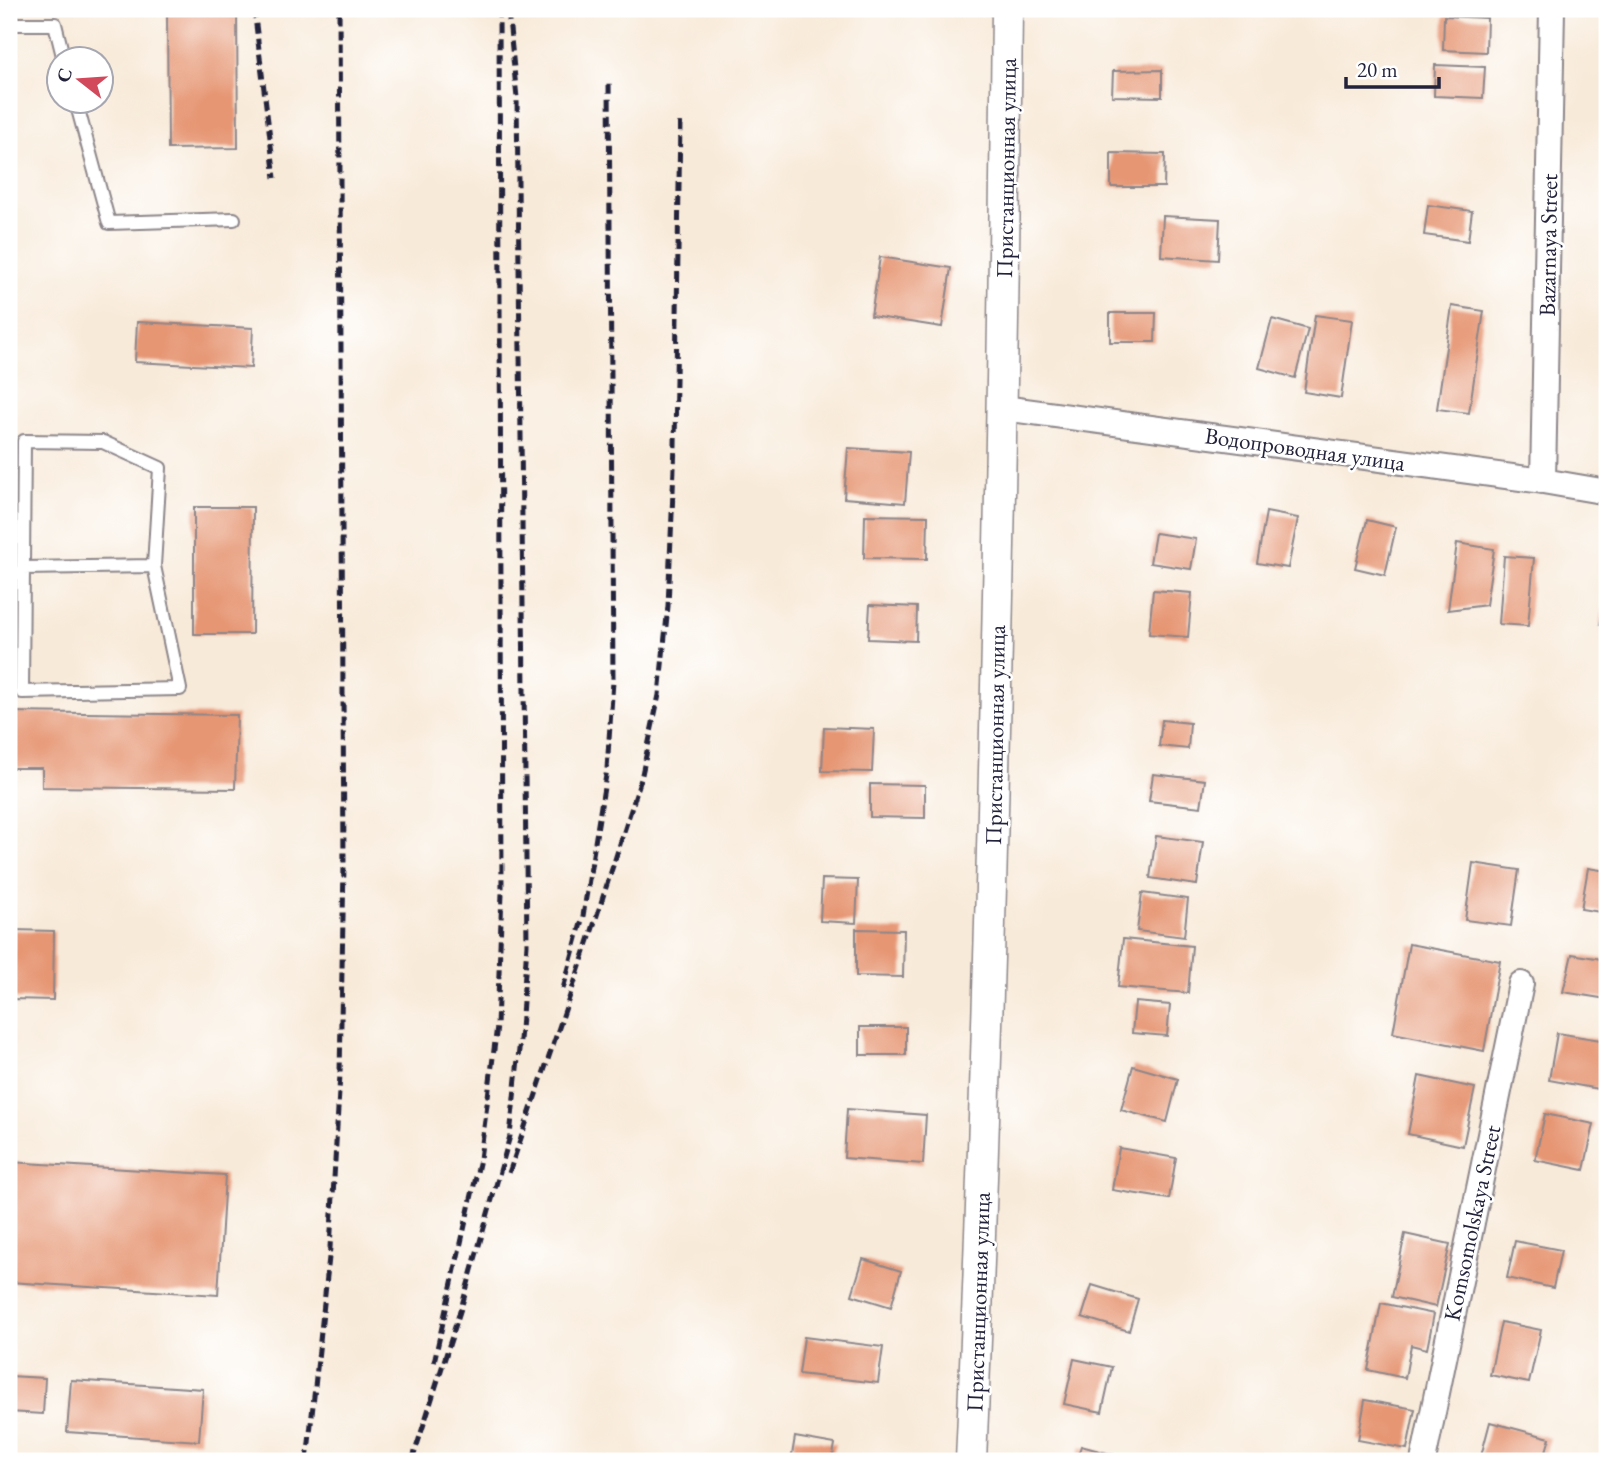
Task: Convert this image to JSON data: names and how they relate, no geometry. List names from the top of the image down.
{
  "streets": {
    "street": [
      "Пристанционная улица",
      "Bazarnaya Street",
      "Водопроводная улица",
      "Komsomolskaya Street"
    ]
  },
  "crossings": [
    ["Пристанционная улица", "Водопроводная улица"],
    ["Bazarnaya Street", "Водопроводная улица"]
  ],
  "scale_bar": "20 m",
  "north": "left"
}
